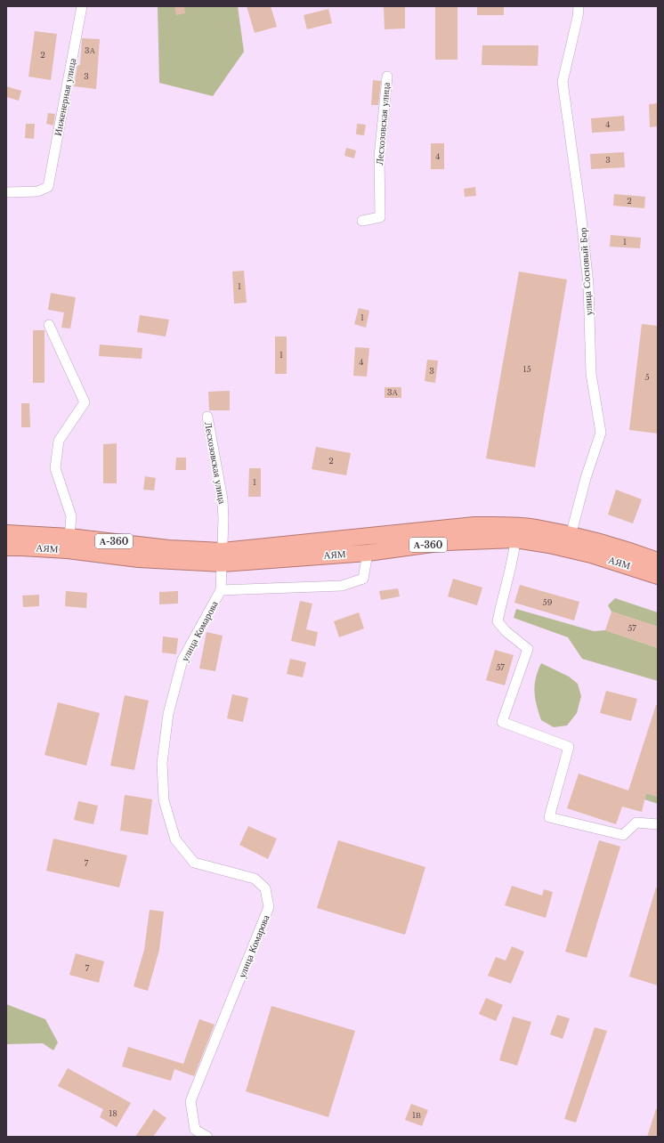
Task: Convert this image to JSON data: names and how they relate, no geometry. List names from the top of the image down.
{
  "streets": {
    "highway": ["А-360", "АЯМ"],
    "street": [
      "Инженерная улица",
      "Лесхозовская улица",
      "улица Сосновый Бор",
      "улица Комарова"
    ]
  },
  "crossings": [
    ["Лесхозовская улица", "АЯМ"],
    ["Лесхозовская улица", "улица Комарова"],
    ["улица Сосновый Бор", "АЯМ"]
  ],
  "house_numbers": [
    "3А",
    "2",
    "3",
    "4",
    "4",
    "3",
    "2",
    "1",
    "1",
    "1",
    "1",
    "4",
    "15",
    "3",
    "5",
    "3А",
    "2",
    "1",
    "59",
    "57",
    "57",
    "7",
    "7",
    "18",
    "1В"
  ]
}
